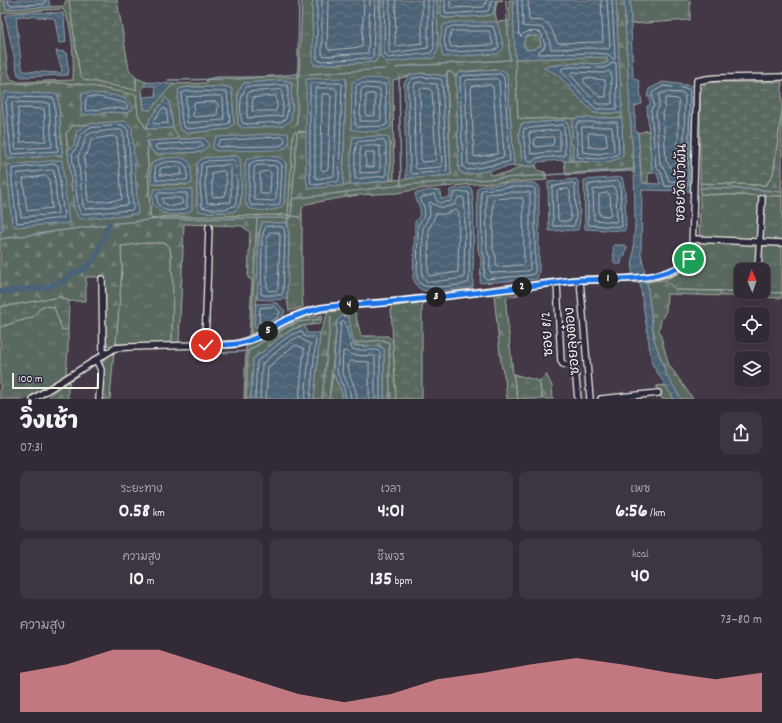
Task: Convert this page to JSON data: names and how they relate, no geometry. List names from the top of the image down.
{
  "streets": {
    "street": ["ซอยวัดบัวผัน", "ซอย 8/2", "ซอยลุงต๋อง"]
  },
  "crossings": [
    ["ซอยวัดบัวผัน", "ซอย 8/2"],
    ["ซอยวัดบัวผัน", "ซอยลุงต๋อง"]
  ],
  "scale_bar": "100 m",
  "north": "top",
  "page": {
    "pins": [
      "1",
      "2",
      "3",
      "4",
      "5"
    ],
    "scale": "100 m",
    "heading": ["วิ่งเช้า", "07:31"],
    "stats": [
      ["ระยะทาง", "0.58 km"],
      ["เวลา", "4:01"],
      ["เพซ", "6:56 /km"],
      ["ความสูง", "10 m"],
      ["ชีพจร", "135 bpm"],
      ["kcal", "40"]
    ],
    "chart": ["ความสูง", "73–80 m"]
  }
}
